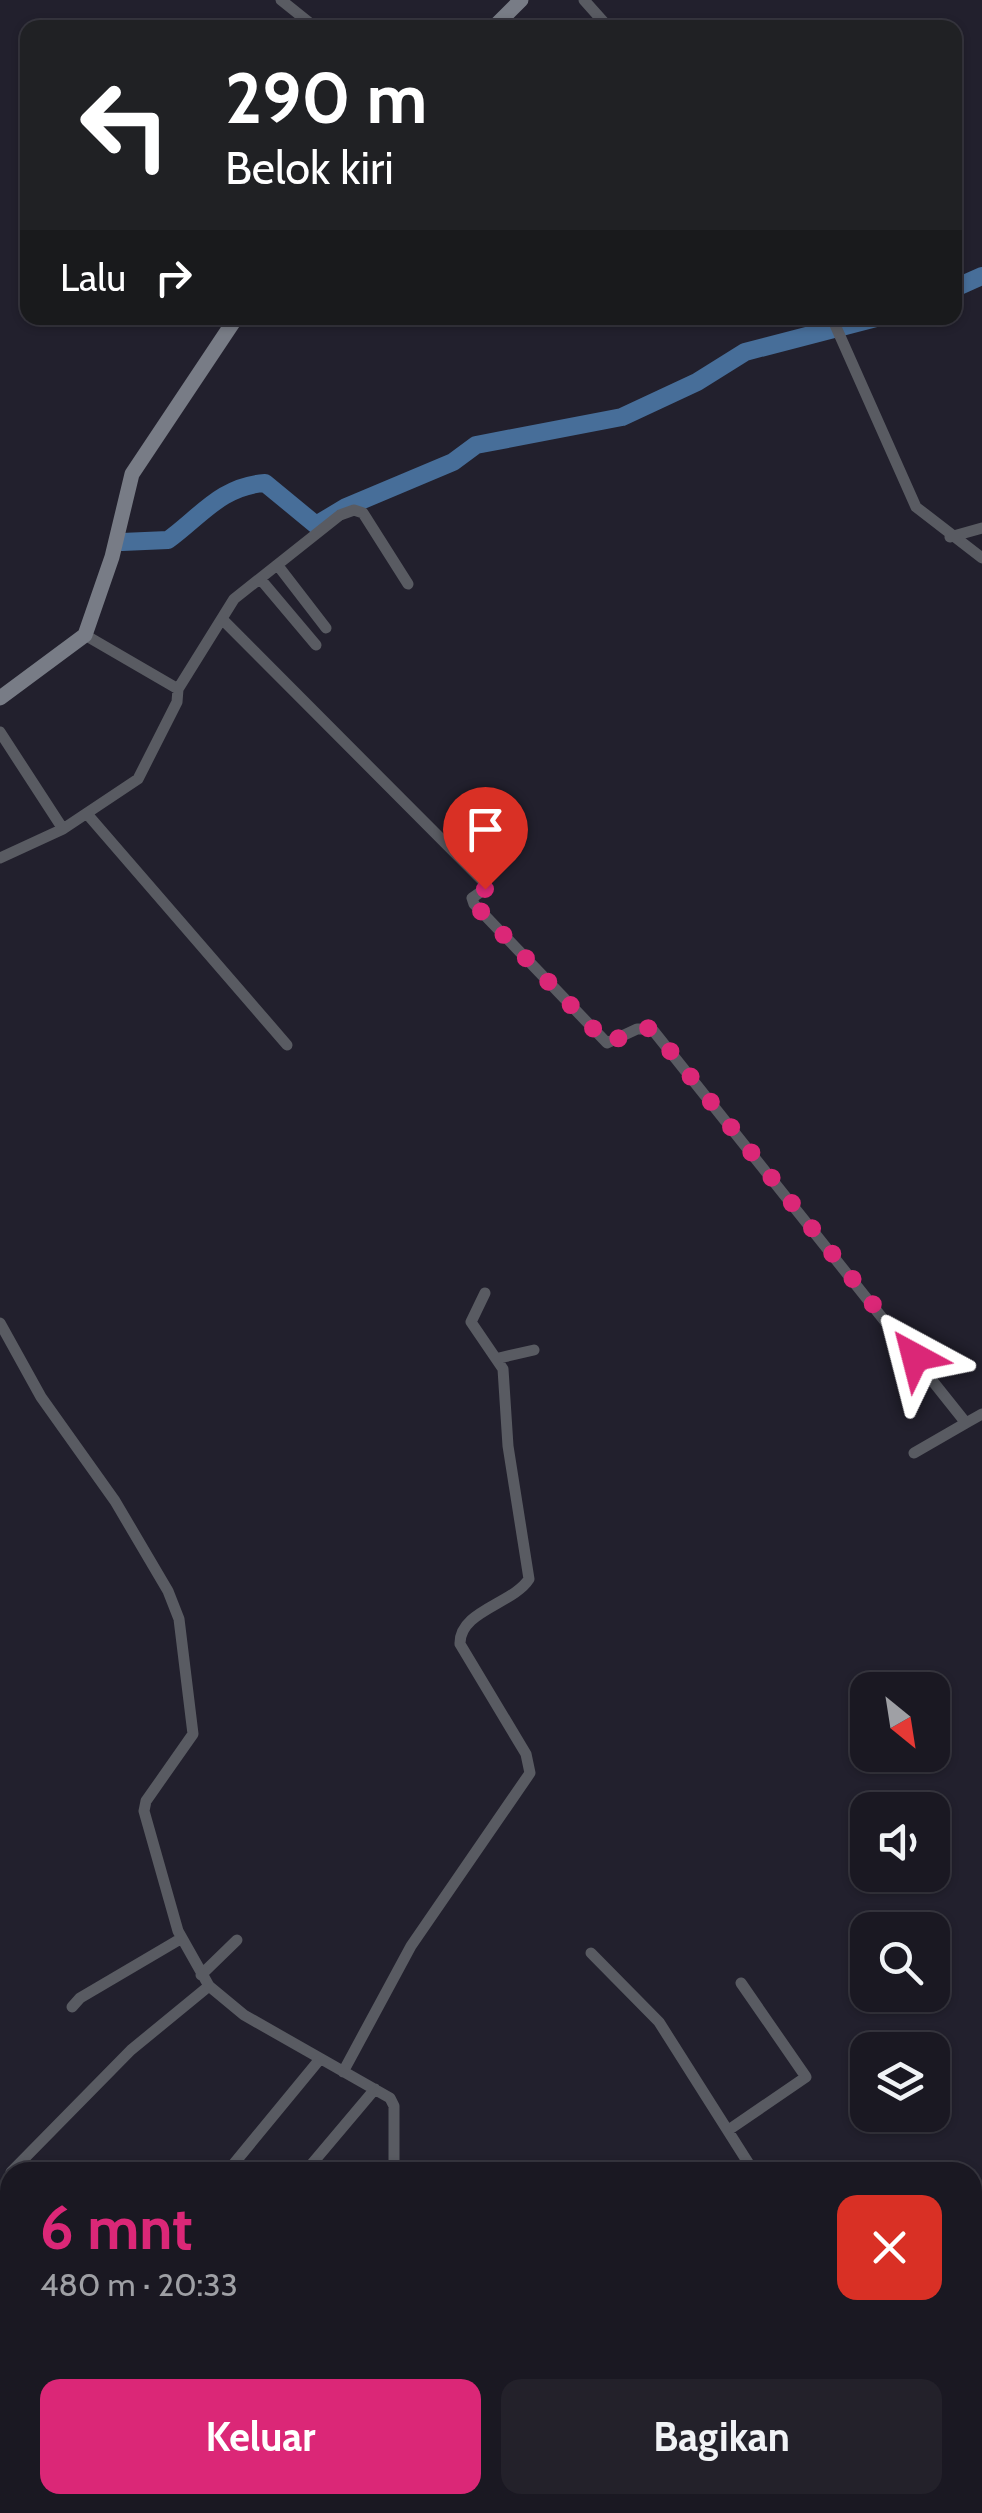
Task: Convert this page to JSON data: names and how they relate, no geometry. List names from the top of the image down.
{
  "north": "bottom right",
  "page": {
    "turn": ["290 m", "Belok kiri"],
    "then": "Lalu",
    "heading": ["6 mnt", "480 m · 20:33"],
    "buttons": ["Keluar", "Bagikan"]
  }
}
